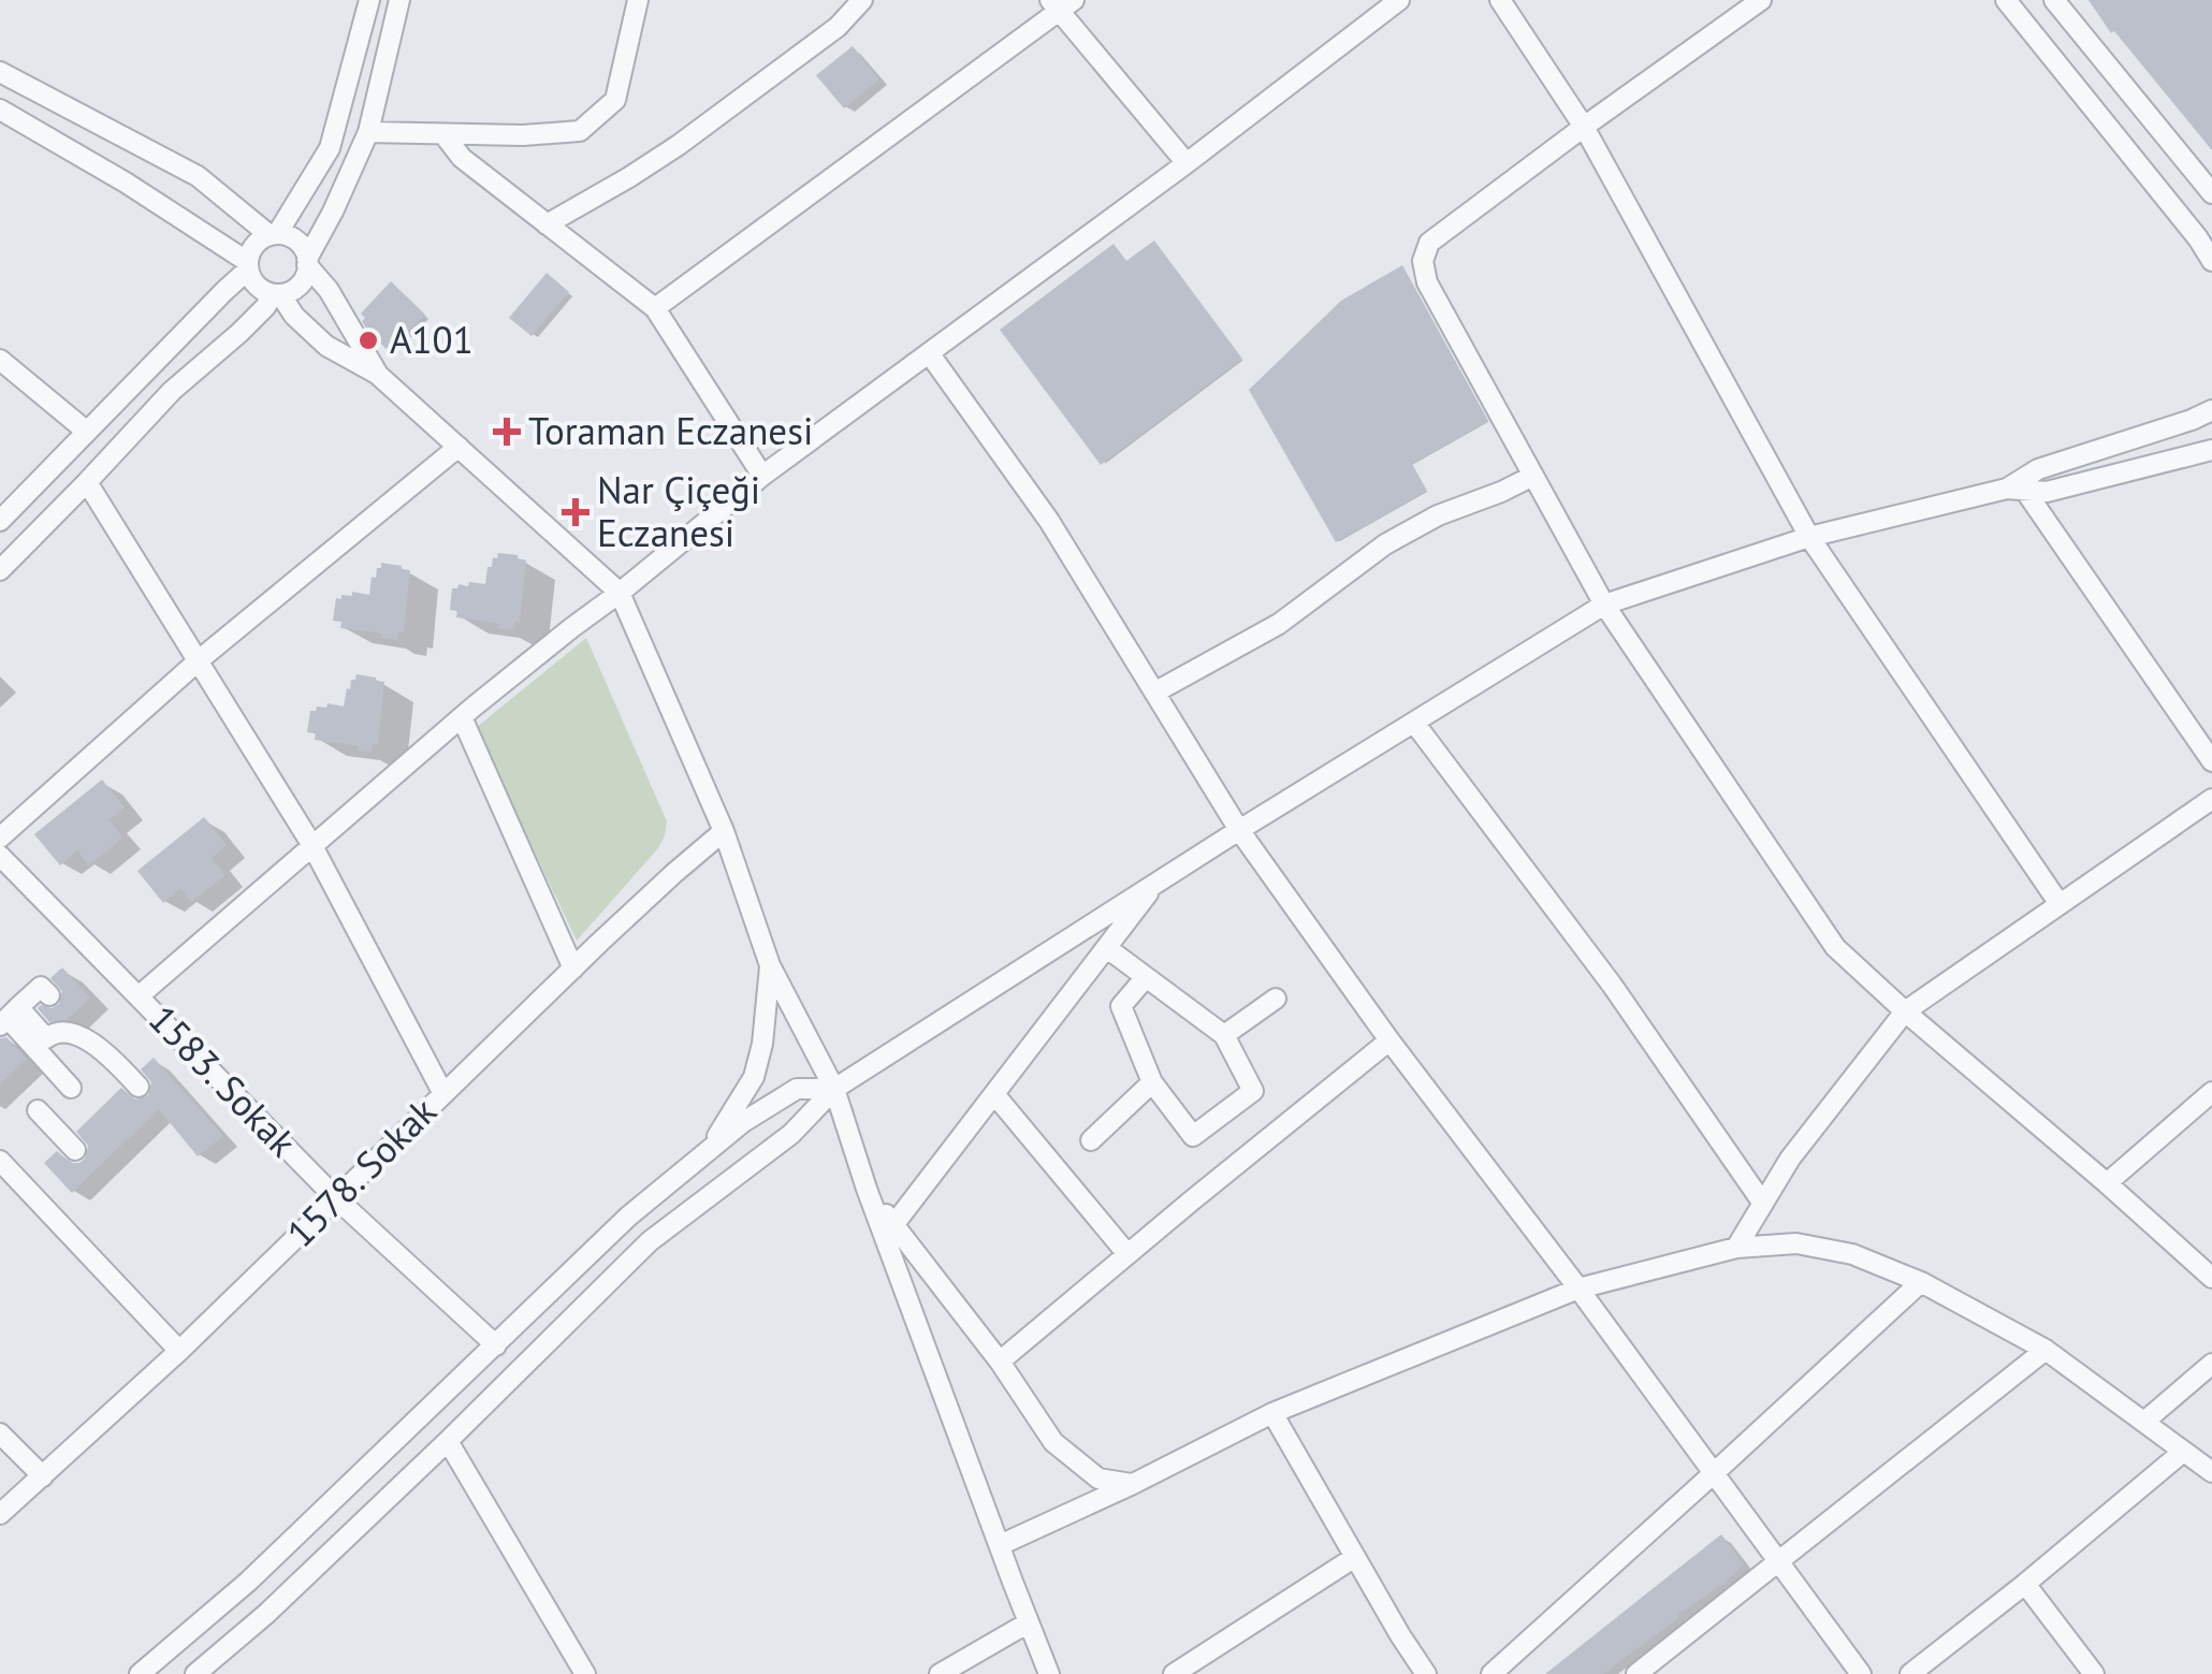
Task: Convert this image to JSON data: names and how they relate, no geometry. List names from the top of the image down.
{
  "streets": {
    "street": ["1583. Sokak", "1578. Sokak"]
  },
  "crossings": [
    ["1583. Sokak", "1578. Sokak"]
  ],
  "places": {
    "other": ["A101"],
    "health": ["Toraman Eczanesi", "Nar Çiçeği Eczanesi"]
  }
}
